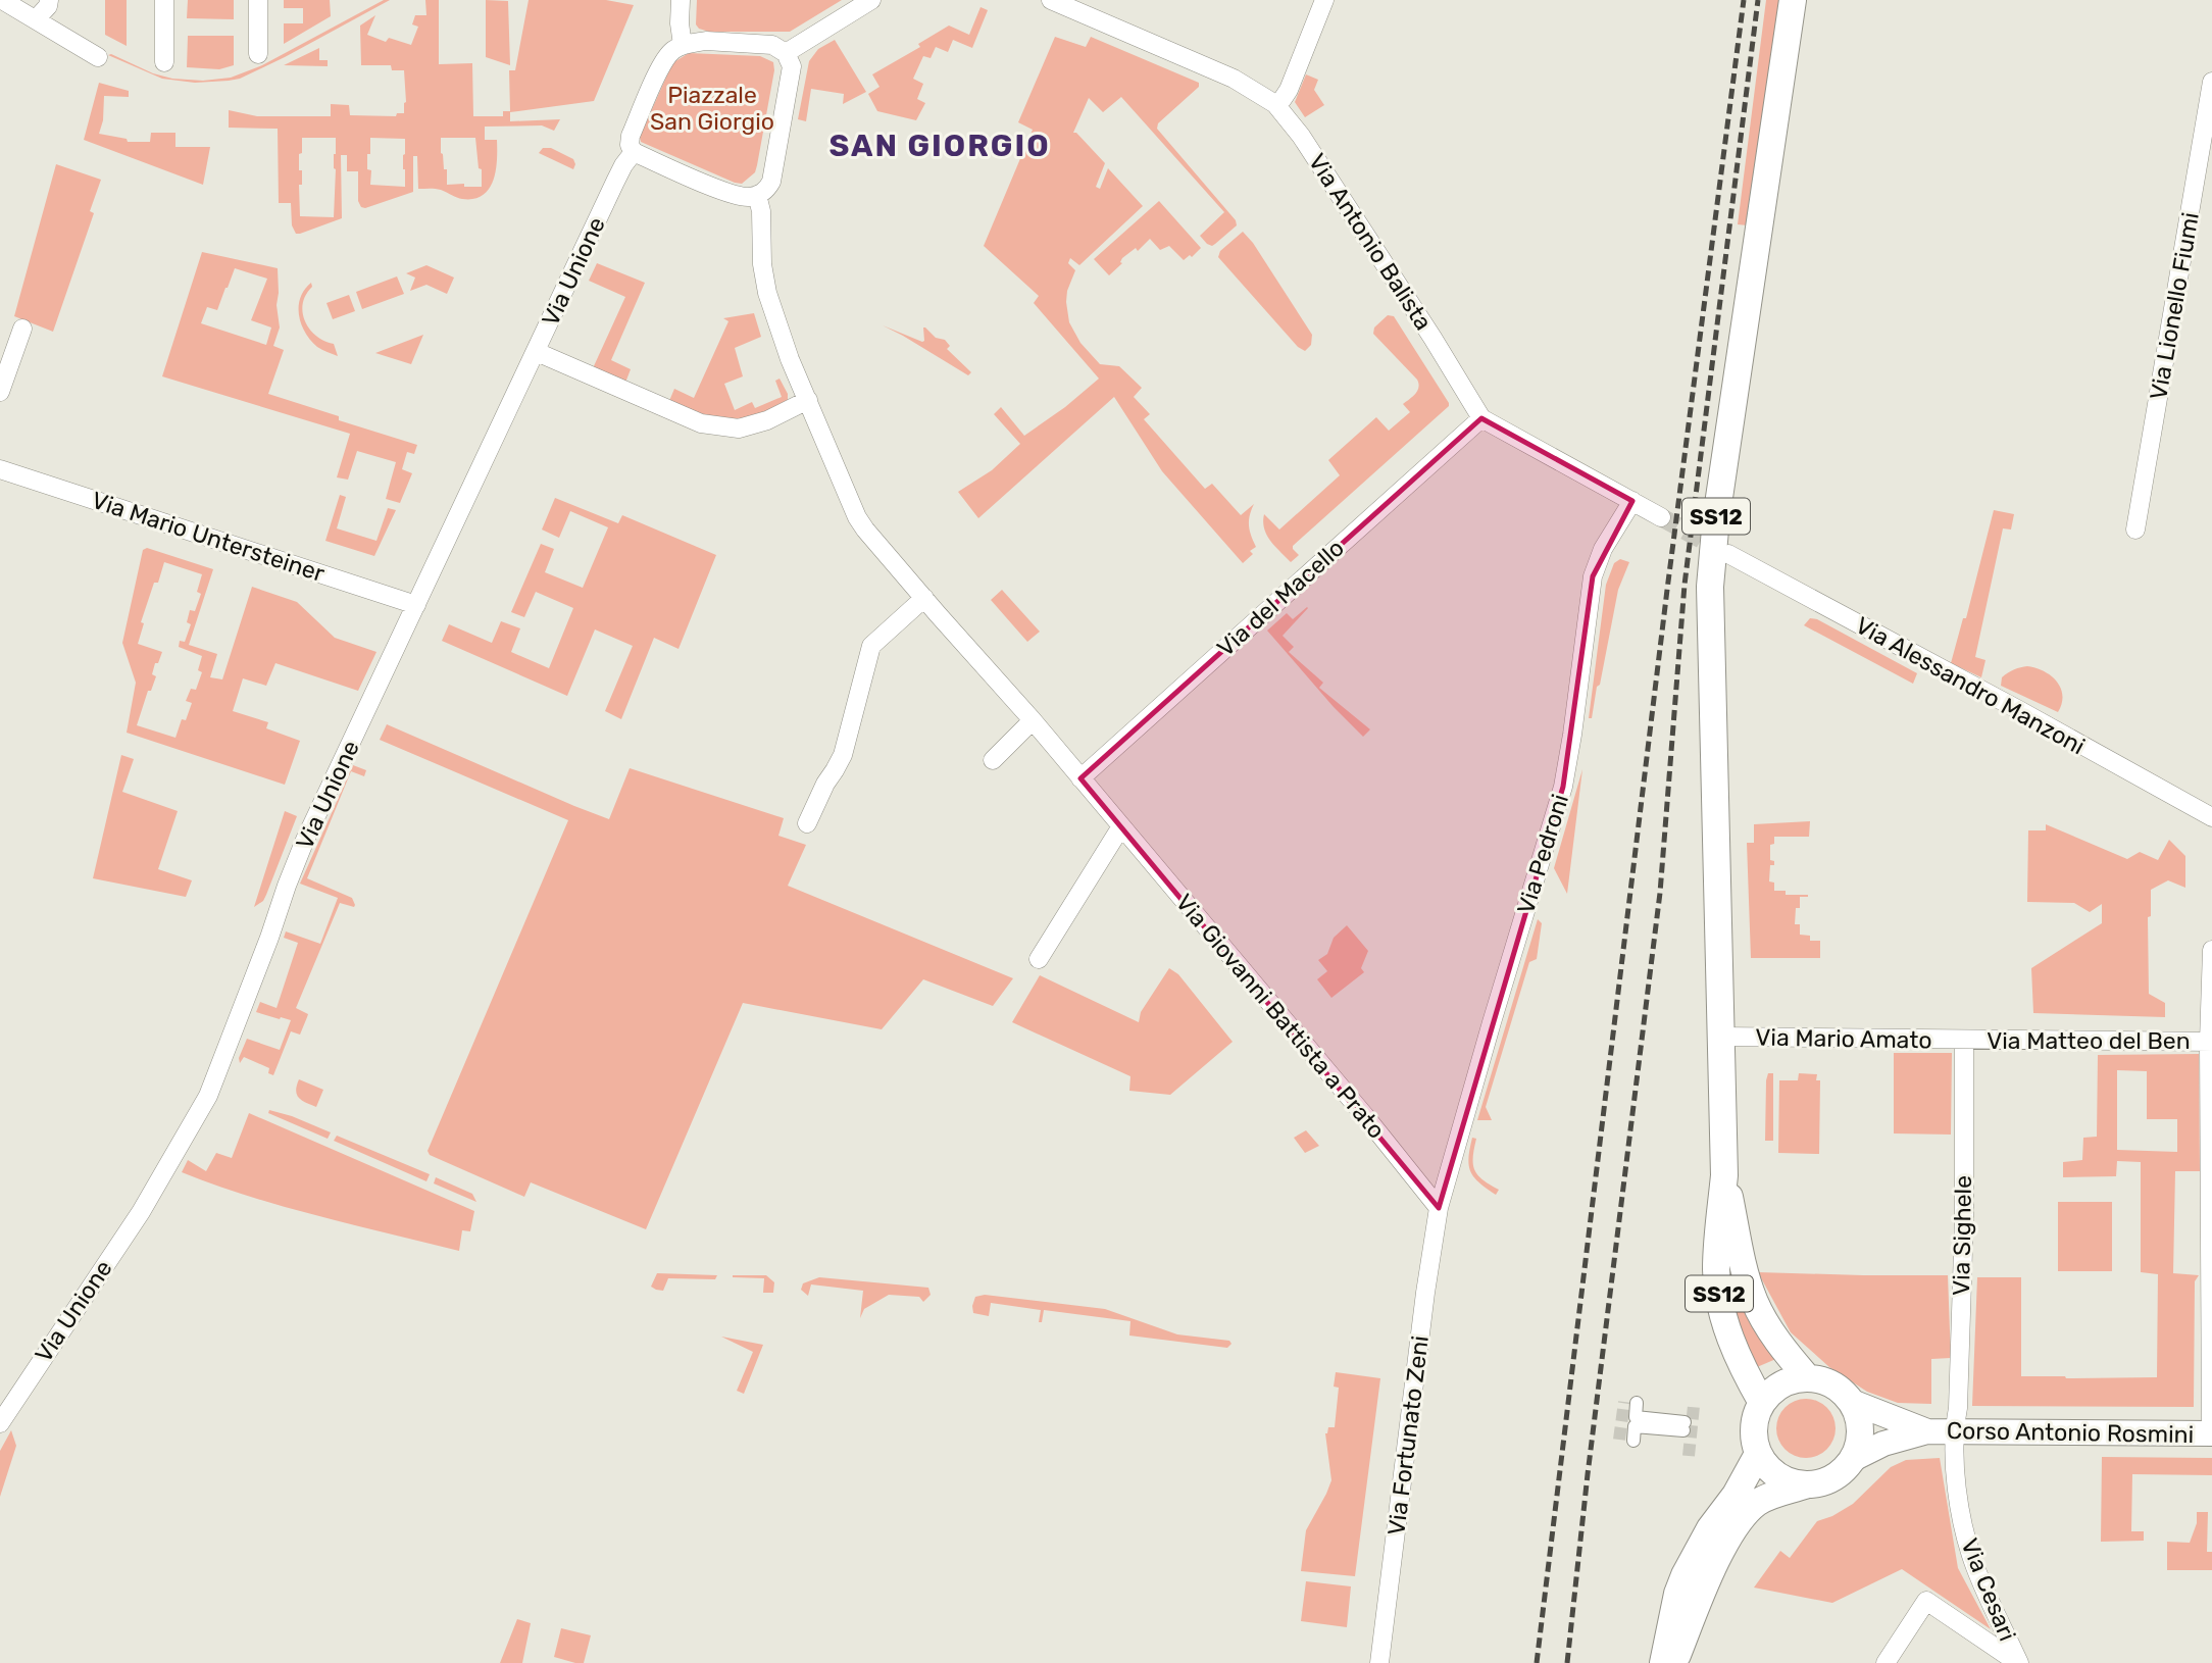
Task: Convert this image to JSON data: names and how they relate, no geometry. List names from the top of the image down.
{
  "streets": {
    "main road": ["SS12", "Corso Antonio Rosmini"],
    "street": [
      "Via Antonio Balista",
      "Via Unione",
      "Via Lionello Fiumi",
      "Via Mario Untersteiner",
      "Via del Macello",
      "Via Alessandro Manzoni",
      "Via Pedroni",
      "Via Giovanni Battista a Prato",
      "Via Mario Amato",
      "Via Matteo del Ben",
      "Via Sighele",
      "Via Fortunato Zeni",
      "Via Cesari"
    ]
  },
  "crossings": [
    ["Via Antonio Balista", "Via del Macello"],
    ["Via Unione", "Via Mario Untersteiner"],
    ["Via Unione", "Via Giovanni Battista a Prato"],
    ["SS12", "Via Mario Amato"],
    ["Via del Macello", "Via Giovanni Battista a Prato"],
    ["Via Pedroni", "Via Giovanni Battista a Prato"],
    ["Via Pedroni", "Via Fortunato Zeni"],
    ["Via Giovanni Battista a Prato", "Via Fortunato Zeni"],
    ["Via Mario Amato", "Via Matteo del Ben"],
    ["Via Mario Amato", "Via Sighele"],
    ["Via Matteo del Ben", "Via Sighele"],
    ["Via Sighele", "Corso Antonio Rosmini"],
    ["Via Sighele", "Via Cesari"],
    ["Corso Antonio Rosmini", "Via Cesari"]
  ],
  "districts": ["SAN GIORGIO"],
  "parks": ["Piazzale San Giorgio"]
}
